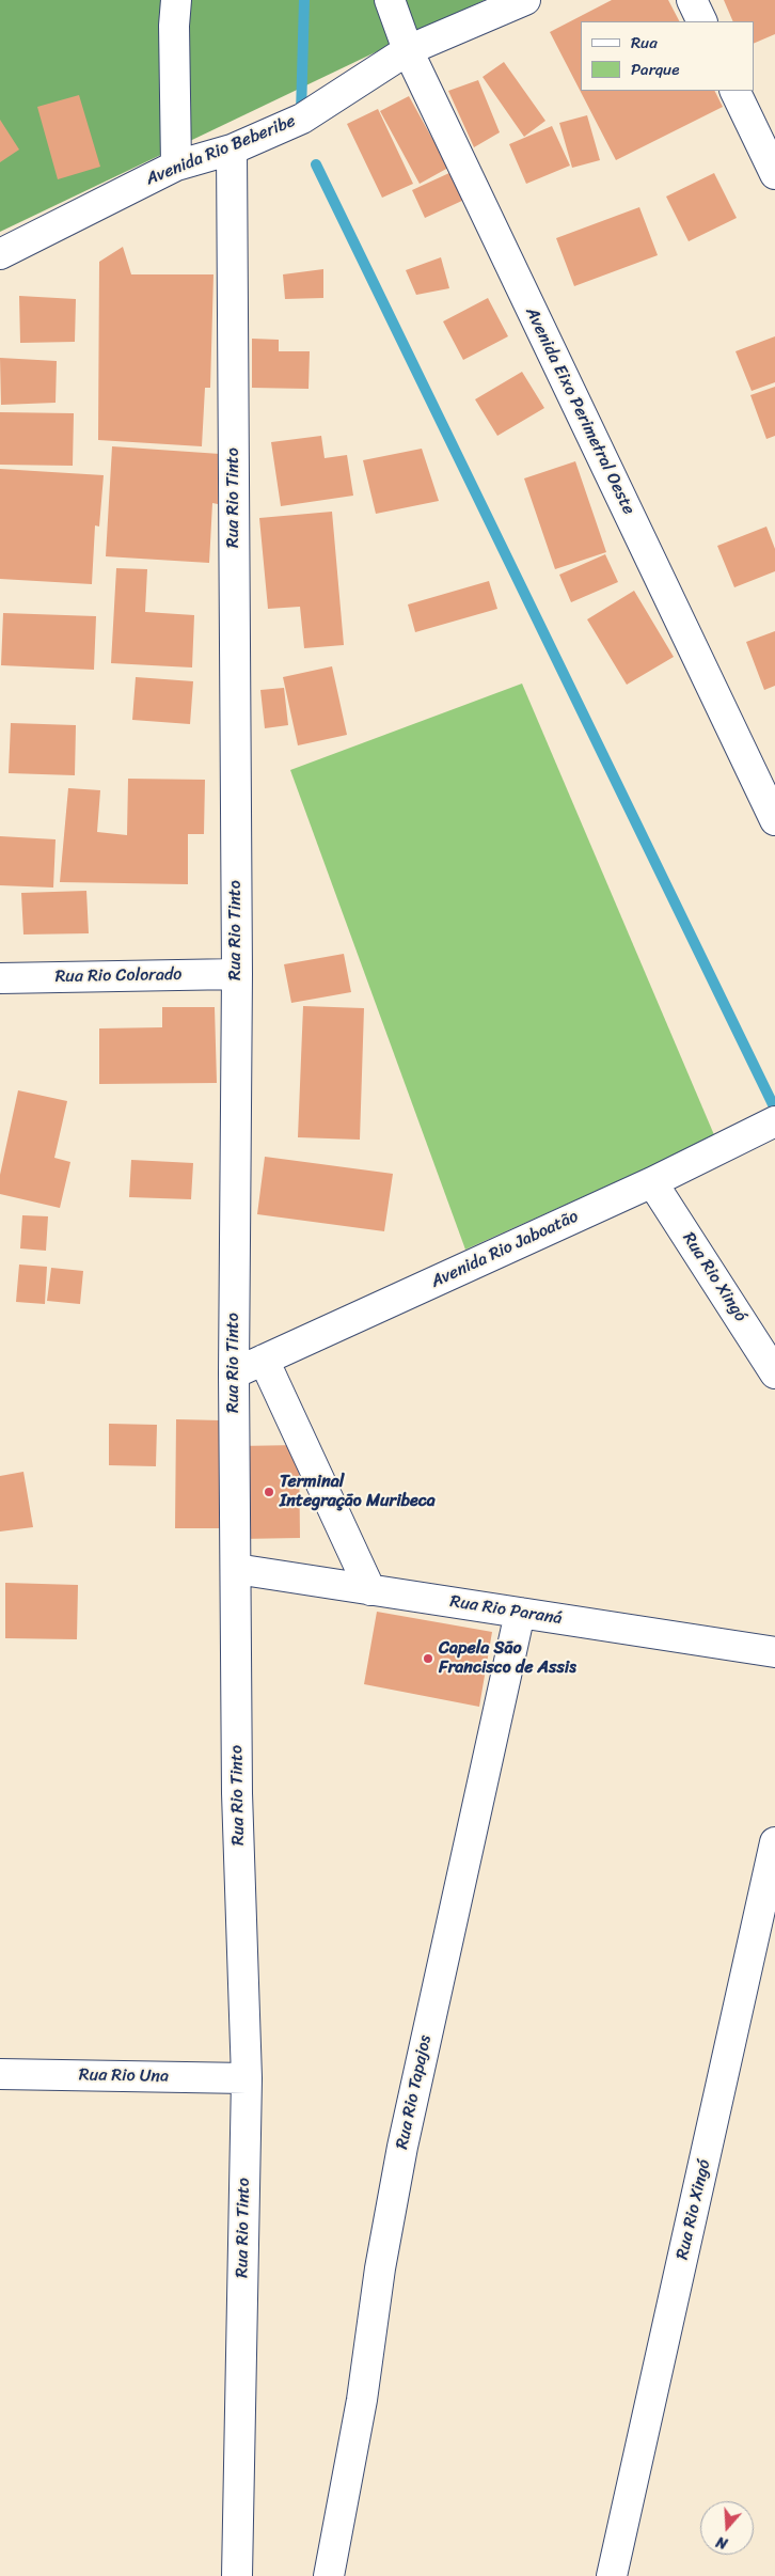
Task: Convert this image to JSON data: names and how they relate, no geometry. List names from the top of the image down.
{
  "streets": {
    "street": [
      "Avenida Rio Beberibe",
      "Avenida Eixo Perimetral Oeste",
      "Rua Rio Tinto",
      "Rua Rio Colorado",
      "Avenida Rio Jaboatão",
      "Rua Rio Xingó",
      "Rua Rio Paraná",
      "Rua Rio Una",
      "Rua Rio Tapajos"
    ]
  },
  "crossings": [
    ["Avenida Rio Beberibe", "Avenida Eixo Perimetral Oeste"],
    ["Avenida Rio Beberibe", "Rua Rio Tinto"],
    ["Rua Rio Tinto", "Rua Rio Colorado"],
    ["Rua Rio Tinto", "Avenida Rio Jaboatão"],
    ["Rua Rio Tinto", "Rua Rio Paraná"],
    ["Rua Rio Tinto", "Rua Rio Una"],
    ["Avenida Rio Jaboatão", "Rua Rio Xingó"],
    ["Rua Rio Paraná", "Rua Rio Tapajos"]
  ],
  "places": ["Terminal Integração Muribeca", "Capela São Francisco de Assis"],
  "legend": ["Rua", "Parque"],
  "north": "bottom"
}
